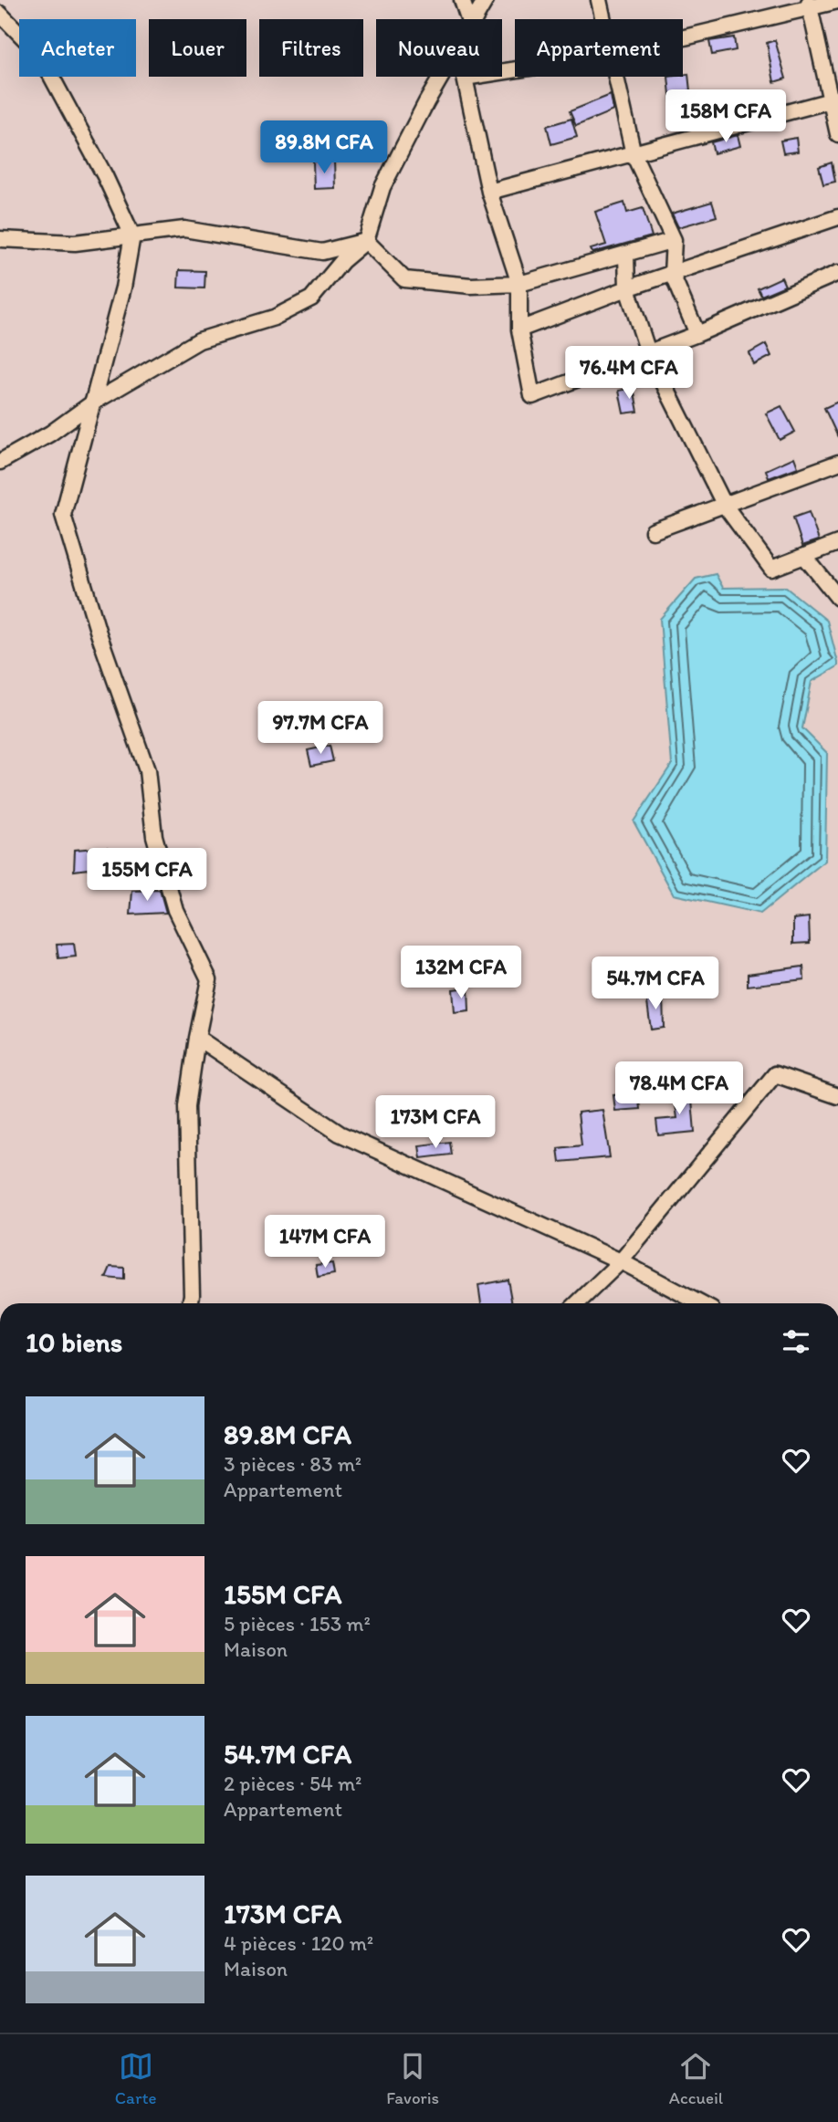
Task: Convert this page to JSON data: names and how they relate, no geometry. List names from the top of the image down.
{
  "page": {
    "chip": [
      "Acheter",
      "Louer",
      "Filtres",
      "Nouveau",
      "Appartement"
    ],
    "price": [
      "158M CFA",
      "89.8M CFA",
      "76.4M CFA",
      "97.7M CFA",
      "155M CFA",
      "132M CFA",
      "54.7M CFA",
      "78.4M CFA",
      "173M CFA",
      "147M CFA"
    ],
    "heading": "10 biens",
    "list": [
      {
        "name": "89.8M CFA",
        "note": "3 pièces · 83 m² · Appartement"
      },
      {
        "name": "155M CFA",
        "note": "5 pièces · 153 m² · Maison"
      },
      {
        "name": "54.7M CFA",
        "note": "2 pièces · 54 m² · Appartement"
      },
      {
        "name": "173M CFA",
        "note": "4 pièces · 120 m² · Maison"
      }
    ],
    "tabs": ["Carte", "Favoris", "Accueil"]
  }
}
